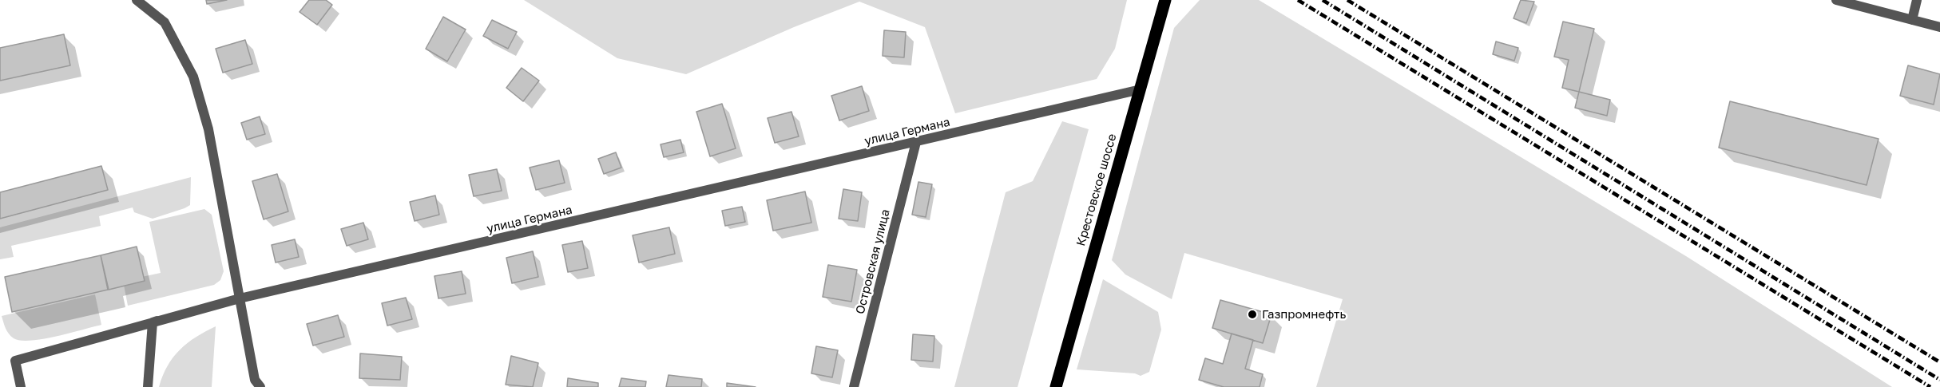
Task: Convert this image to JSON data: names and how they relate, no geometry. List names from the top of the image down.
{
  "streets": {
    "main road": ["Крестовское шоссе"],
    "street": ["улица Германа", "Островская улица"]
  },
  "crossings": [
    ["улица Германа", "Крестовское шоссе"],
    ["улица Германа", "Островская улица"]
  ],
  "places": ["Газпромнефть"]
}
